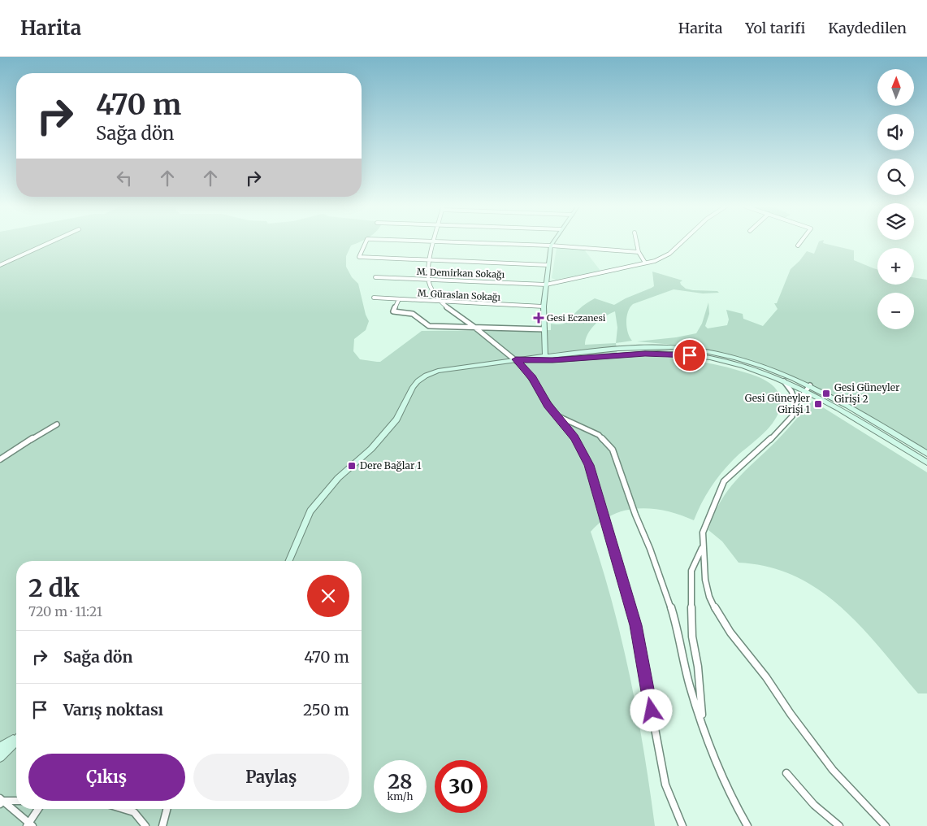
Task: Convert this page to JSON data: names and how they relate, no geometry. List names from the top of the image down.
{
  "streets": {
    "street": ["M. Demirkan Sokağı", "M. Güraslan Sokağı"]
  },
  "places": {
    "health": ["Gesi Eczanesi"],
    "transit": ["Gesi Güneyler Girişi 2", "Gesi Güneyler Girişi 1", "Dere Bağlar 1"]
  },
  "north": "top",
  "page": {
    "header": "Harita",
    "nav": ["Harita", "Yol tarifi", "Kaydedilen"],
    "map_buttons": ["+", "−"],
    "turn": ["470 m", "Sağa dön"],
    "heading": ["2 dk", "720 m · 11:21"],
    "list": [
      {
        "name": "Sağa dön",
        "value": "470 m"
      },
      {
        "name": "Varış noktası",
        "value": "250 m"
      }
    ],
    "buttons": ["Çıkış", "Paylaş"],
    "speed": "28 km/h",
    "limit": "30"
  }
}
